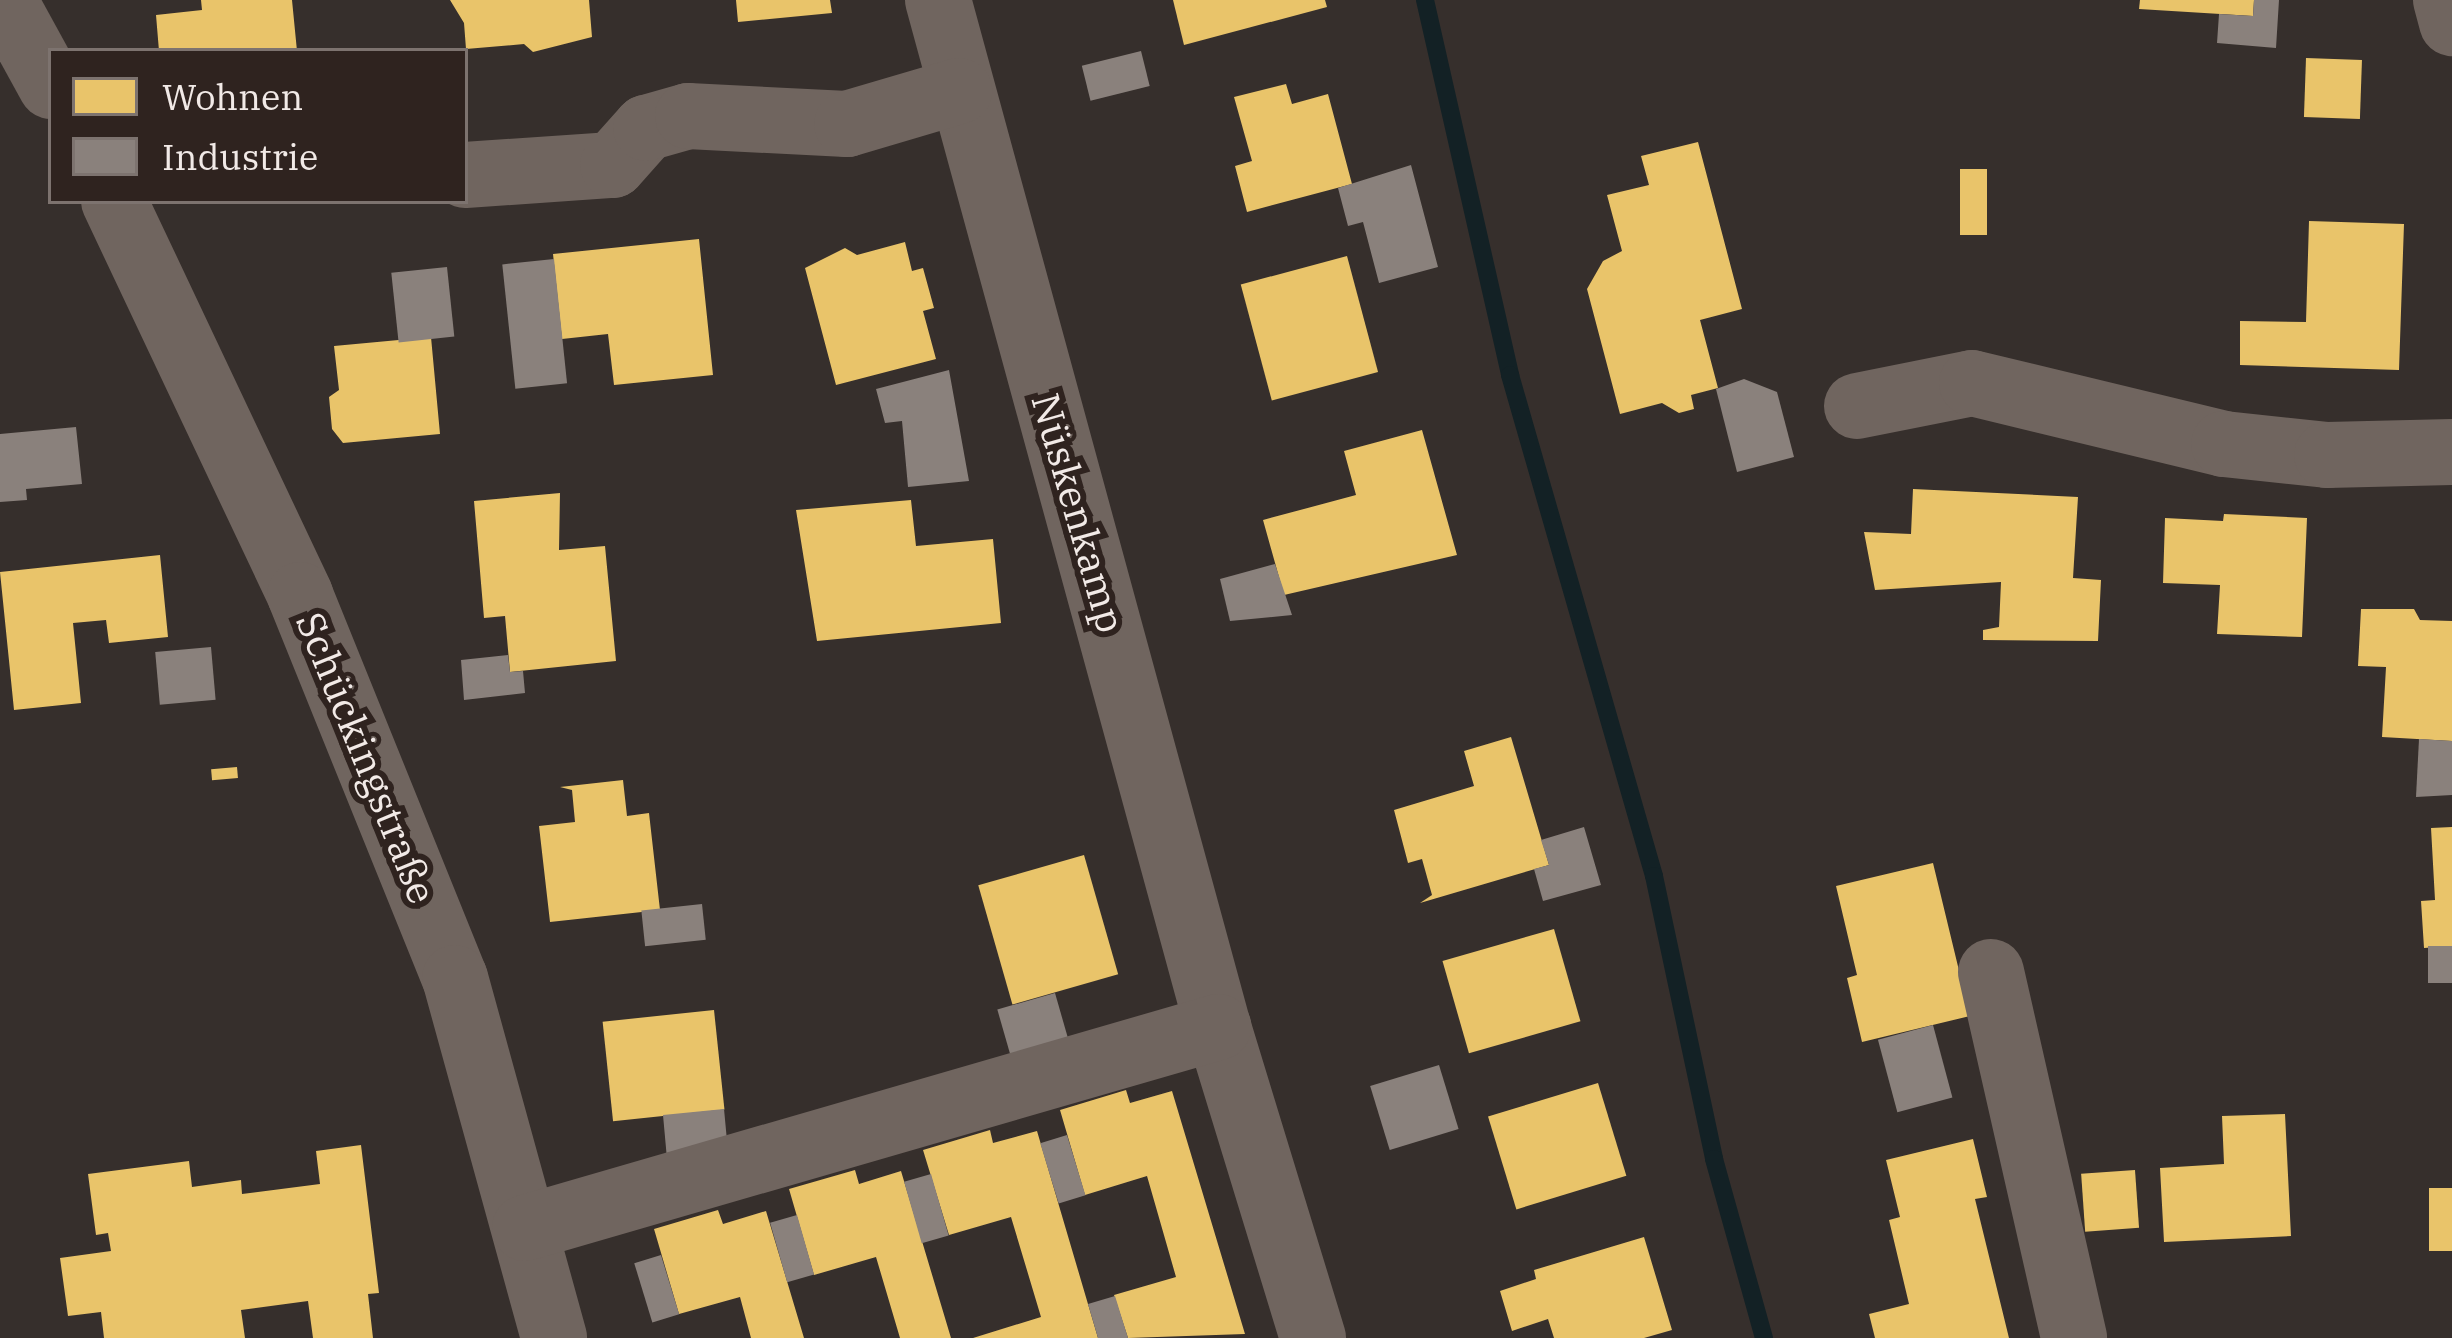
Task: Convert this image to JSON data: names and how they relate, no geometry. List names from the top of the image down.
{
  "streets": {
    "street": ["Nüskenkamp", "Schückingstraße"]
  },
  "legend": ["Wohnen", "Industrie"]
}
